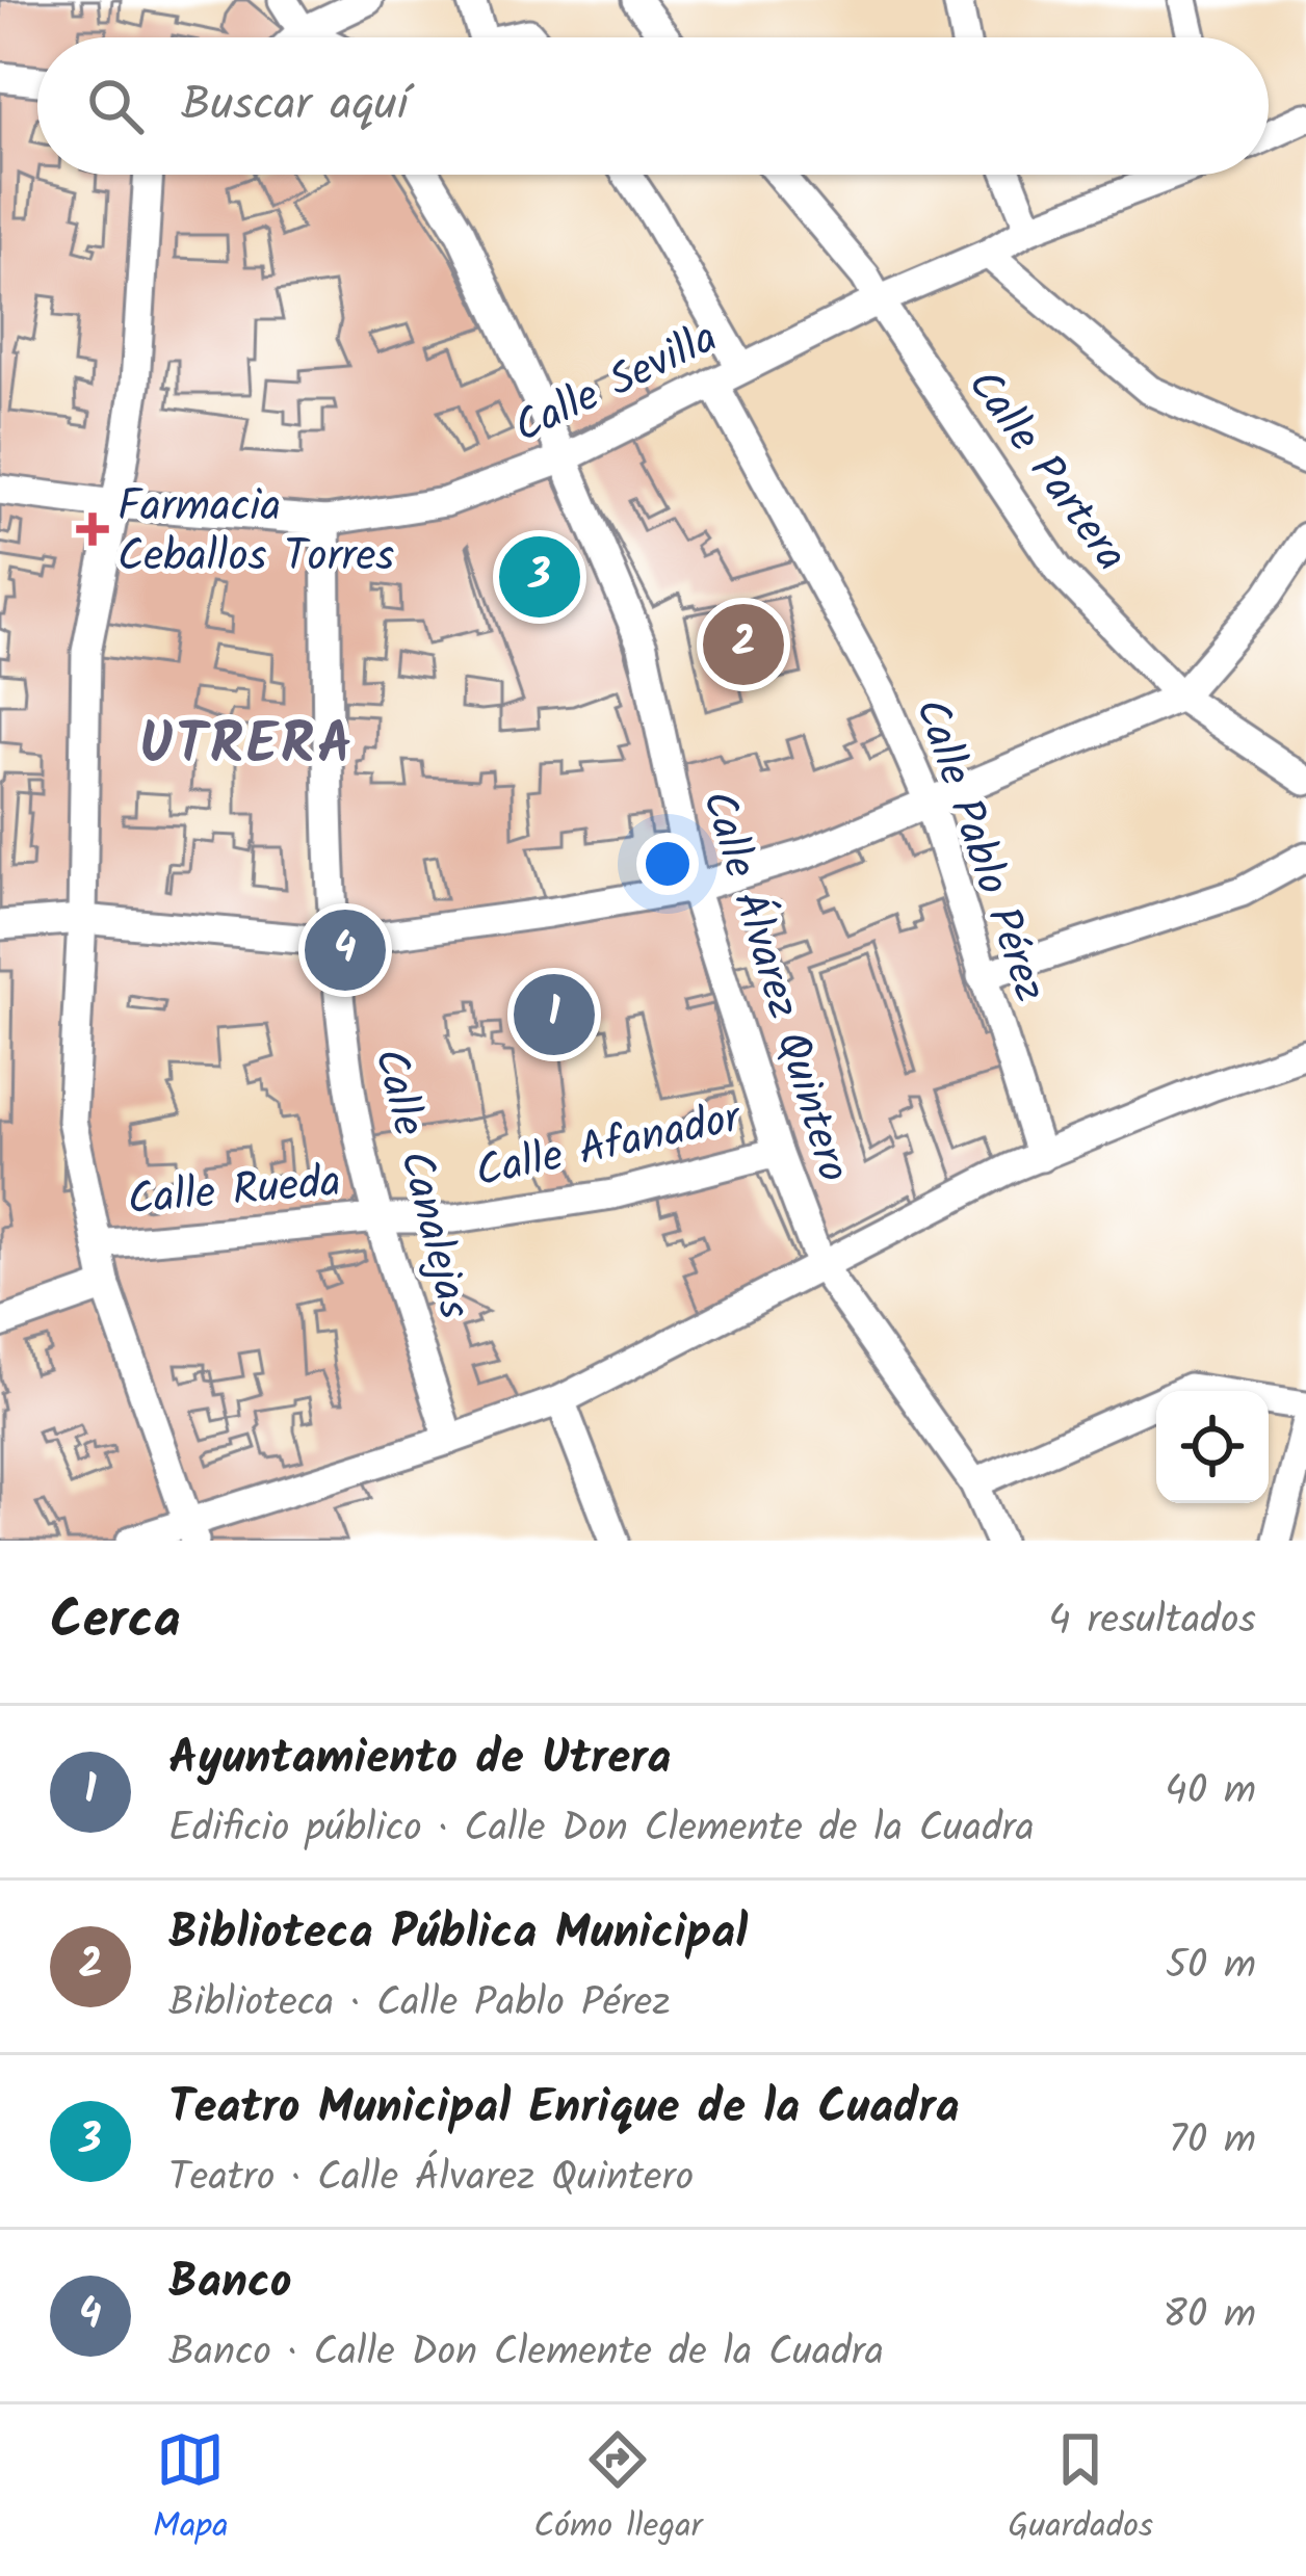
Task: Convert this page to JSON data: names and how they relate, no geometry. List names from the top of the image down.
{
  "streets": {
    "street": [
      "Calle Sevilla",
      "Calle Partera",
      "Calle Pablo Pérez",
      "Calle Álvarez Quintero",
      "Calle Afanador",
      "Calle Canalejas",
      "Calle Rueda"
    ]
  },
  "crossings": [
    ["Calle Sevilla", "Calle Partera"],
    ["Calle Sevilla", "Calle Pablo Pérez"],
    ["Calle Sevilla", "Calle Álvarez Quintero"],
    ["Calle Sevilla", "Calle Canalejas"],
    ["Calle Álvarez Quintero", "Calle Afanador"],
    ["Calle Afanador", "Calle Canalejas"],
    ["Calle Afanador", "Calle Rueda"],
    ["Calle Canalejas", "Calle Rueda"]
  ],
  "districts": ["UTRERA"],
  "places": {
    "health": ["Farmacia Ceballos Torres"]
  },
  "page": {
    "search": "Buscar aquí",
    "pins": [
      "3",
      "2",
      "4",
      "1"
    ],
    "heading": ["Cerca", "4 resultados"],
    "list": [
      {
        "mark": "1",
        "name": "Ayuntamiento de Utrera",
        "note": "Edificio público · Calle Don Clemente de la Cuadra",
        "value": "40 m"
      },
      {
        "mark": "2",
        "name": "Biblioteca Pública Municipal",
        "note": "Biblioteca · Calle Pablo Pérez",
        "value": "50 m"
      },
      {
        "mark": "3",
        "name": "Teatro Municipal Enrique de la Cuadra",
        "note": "Teatro · Calle Álvarez Quintero",
        "value": "70 m"
      },
      {
        "mark": "4",
        "name": "Banco",
        "note": "Banco · Calle Don Clemente de la Cuadra",
        "value": "80 m"
      }
    ],
    "nav": ["Mapa", "Cómo llegar", "Guardados"]
  }
}
